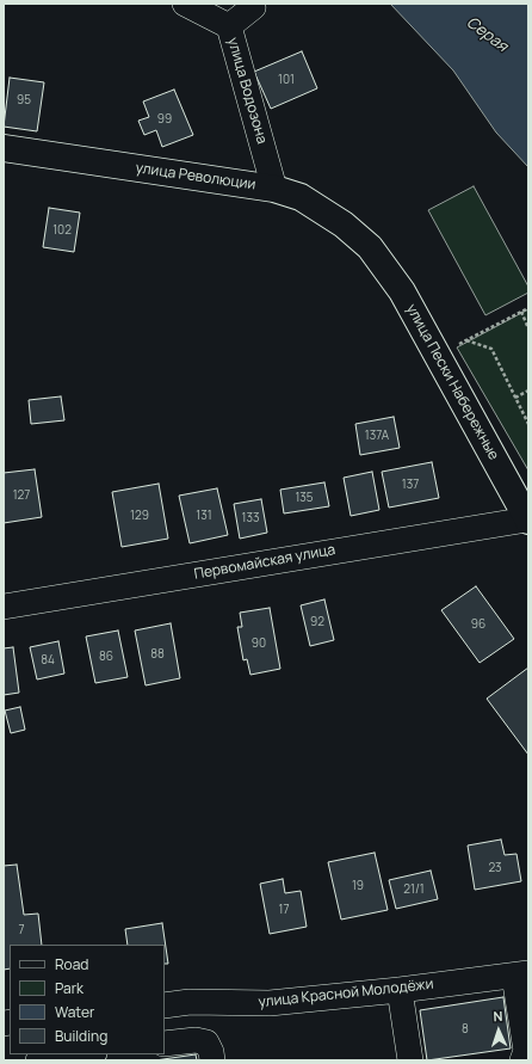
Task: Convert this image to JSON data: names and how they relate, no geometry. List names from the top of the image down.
{
  "streets": {
    "main road": ["улица Революции", "улица Пески Набережные"],
    "street": ["улица Водозона", "Первомайская улица", "улица Красной Молодёжи"]
  },
  "crossings": [
    ["улица Водозона", "улица Революции"],
    ["улица Революции", "улица Пески Набережные"],
    ["улица Пески Набережные", "Первомайская улица"]
  ],
  "water": ["Серая"],
  "house_numbers": [
    "101",
    "95",
    "99",
    "102",
    "137А",
    "137",
    "127",
    "135",
    "129",
    "131",
    "133",
    "92",
    "96",
    "90",
    "88",
    "86",
    "84",
    "23",
    "19",
    "21/1",
    "17",
    "7",
    "8"
  ],
  "legend": [
    "Road",
    "Park",
    "Water",
    "Building"
  ],
  "north": "top"
}
